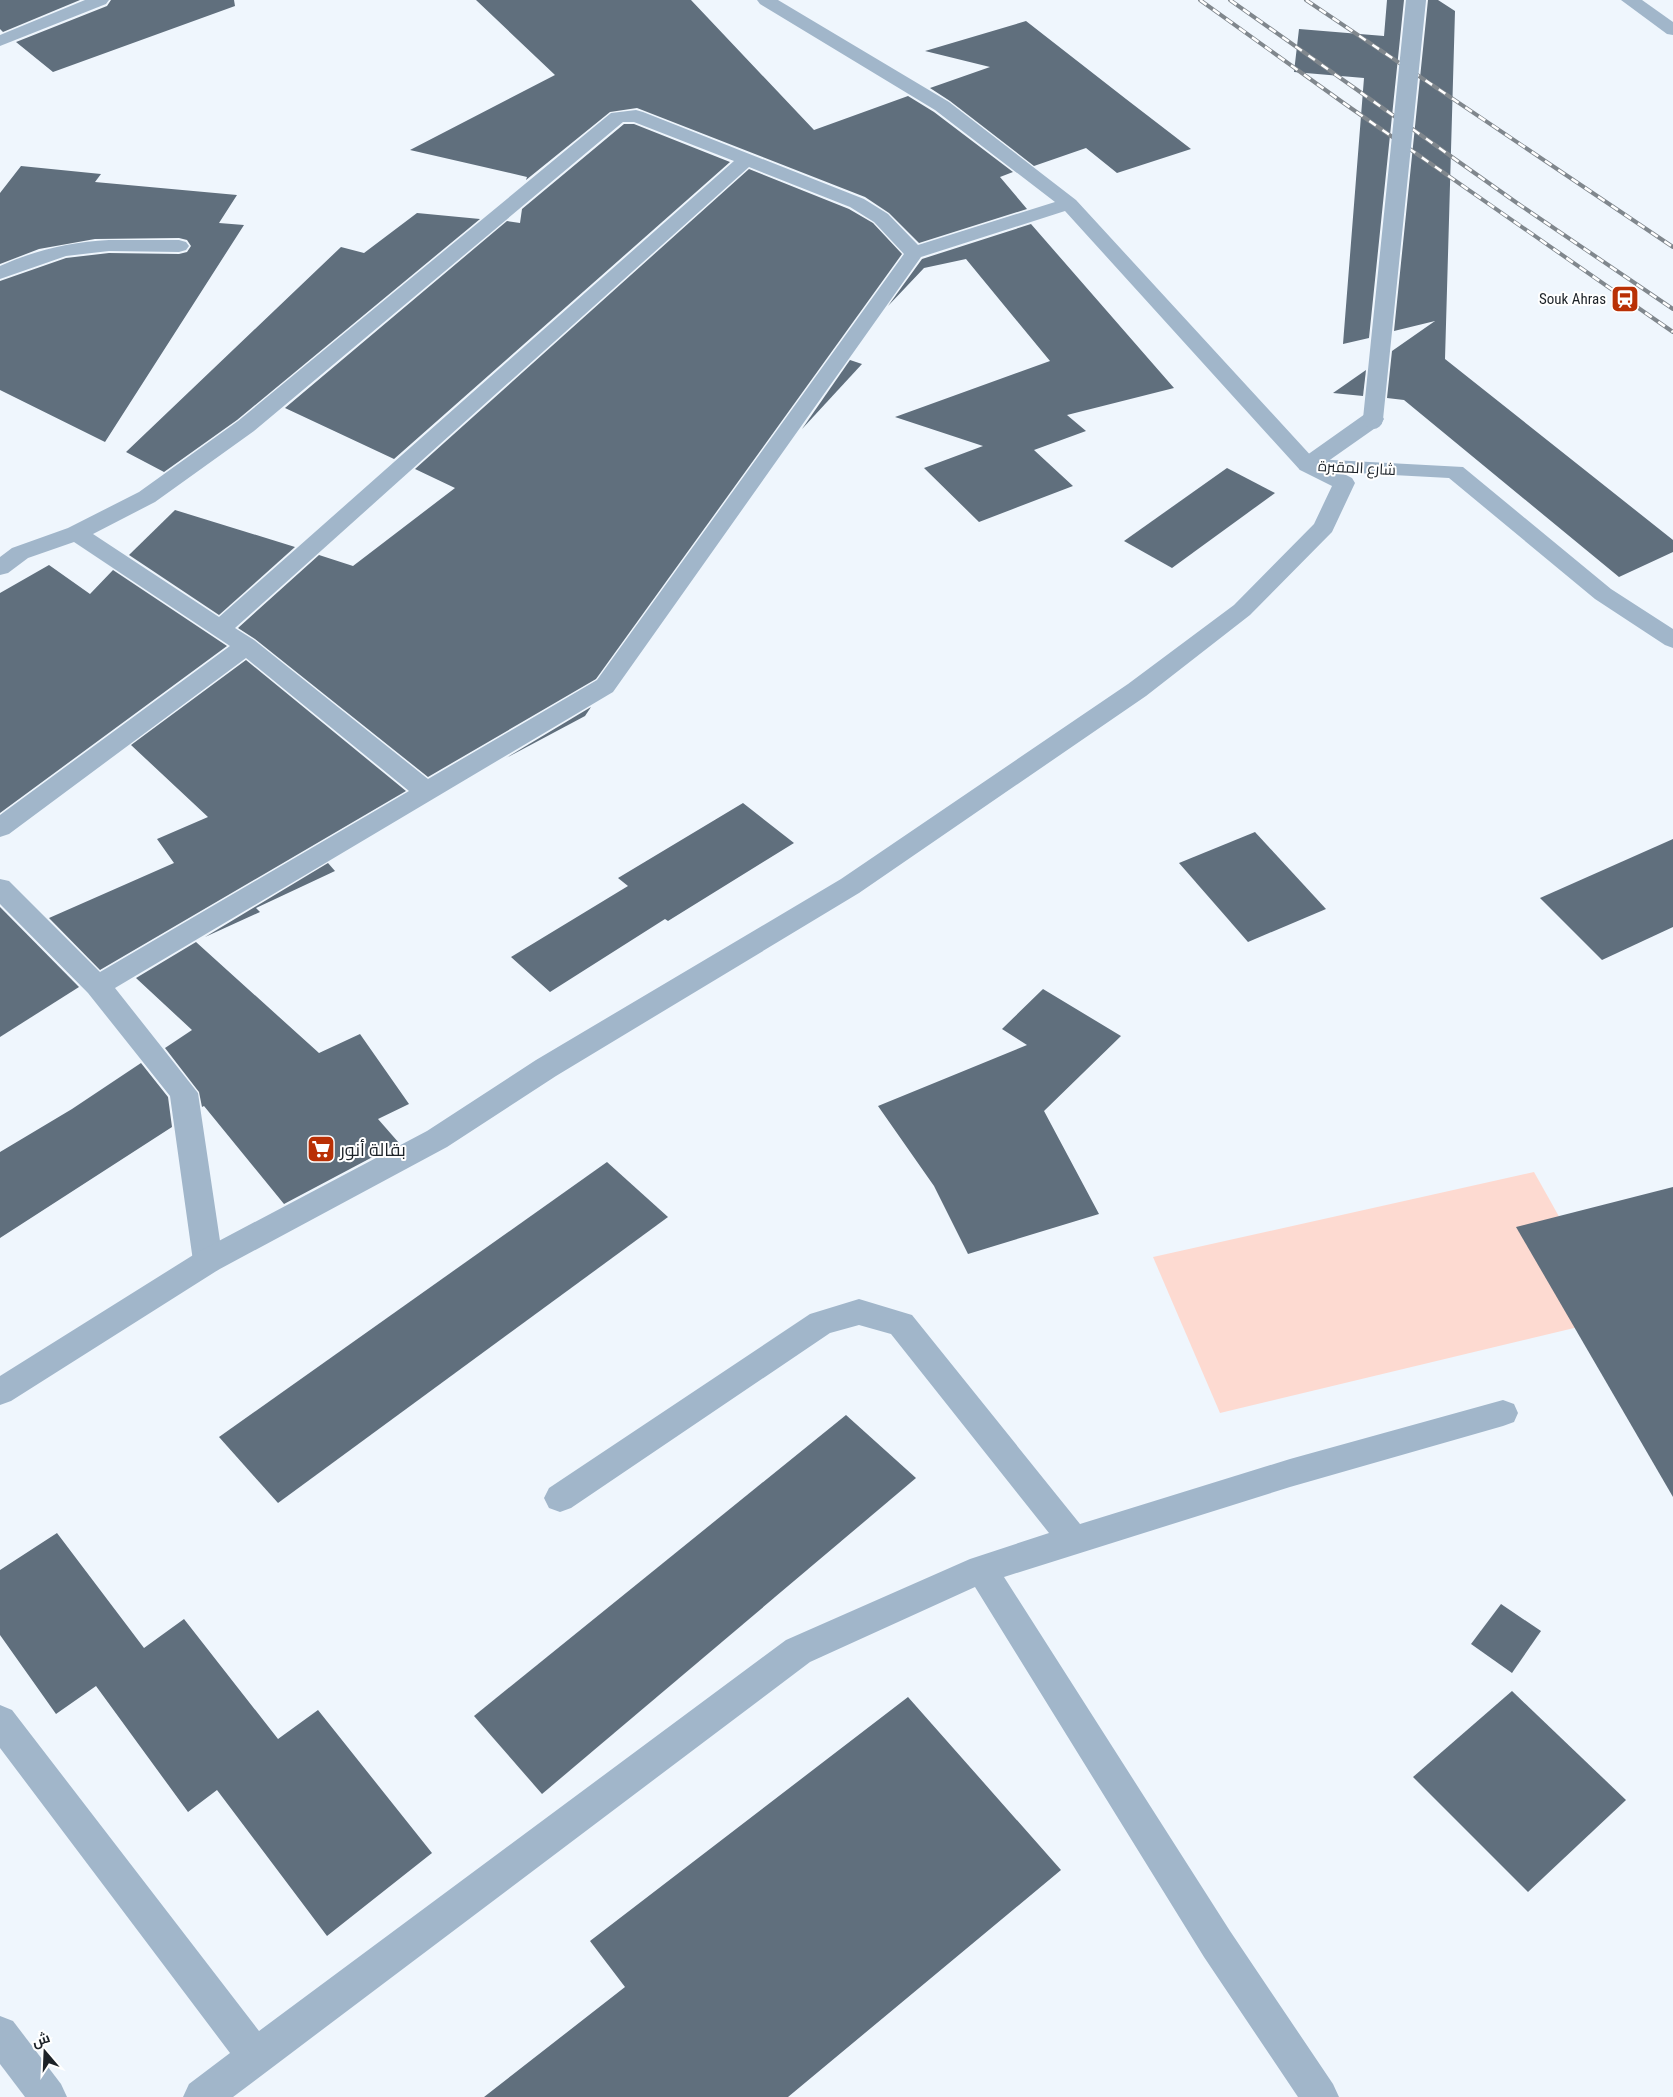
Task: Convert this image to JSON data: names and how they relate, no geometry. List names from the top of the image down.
{
  "streets": {
    "street": ["شارع المقبرة"]
  },
  "places": {
    "station": ["Souk Ahras"],
    "supermarket": ["بقالة أنور"]
  },
  "north": "top"
}
